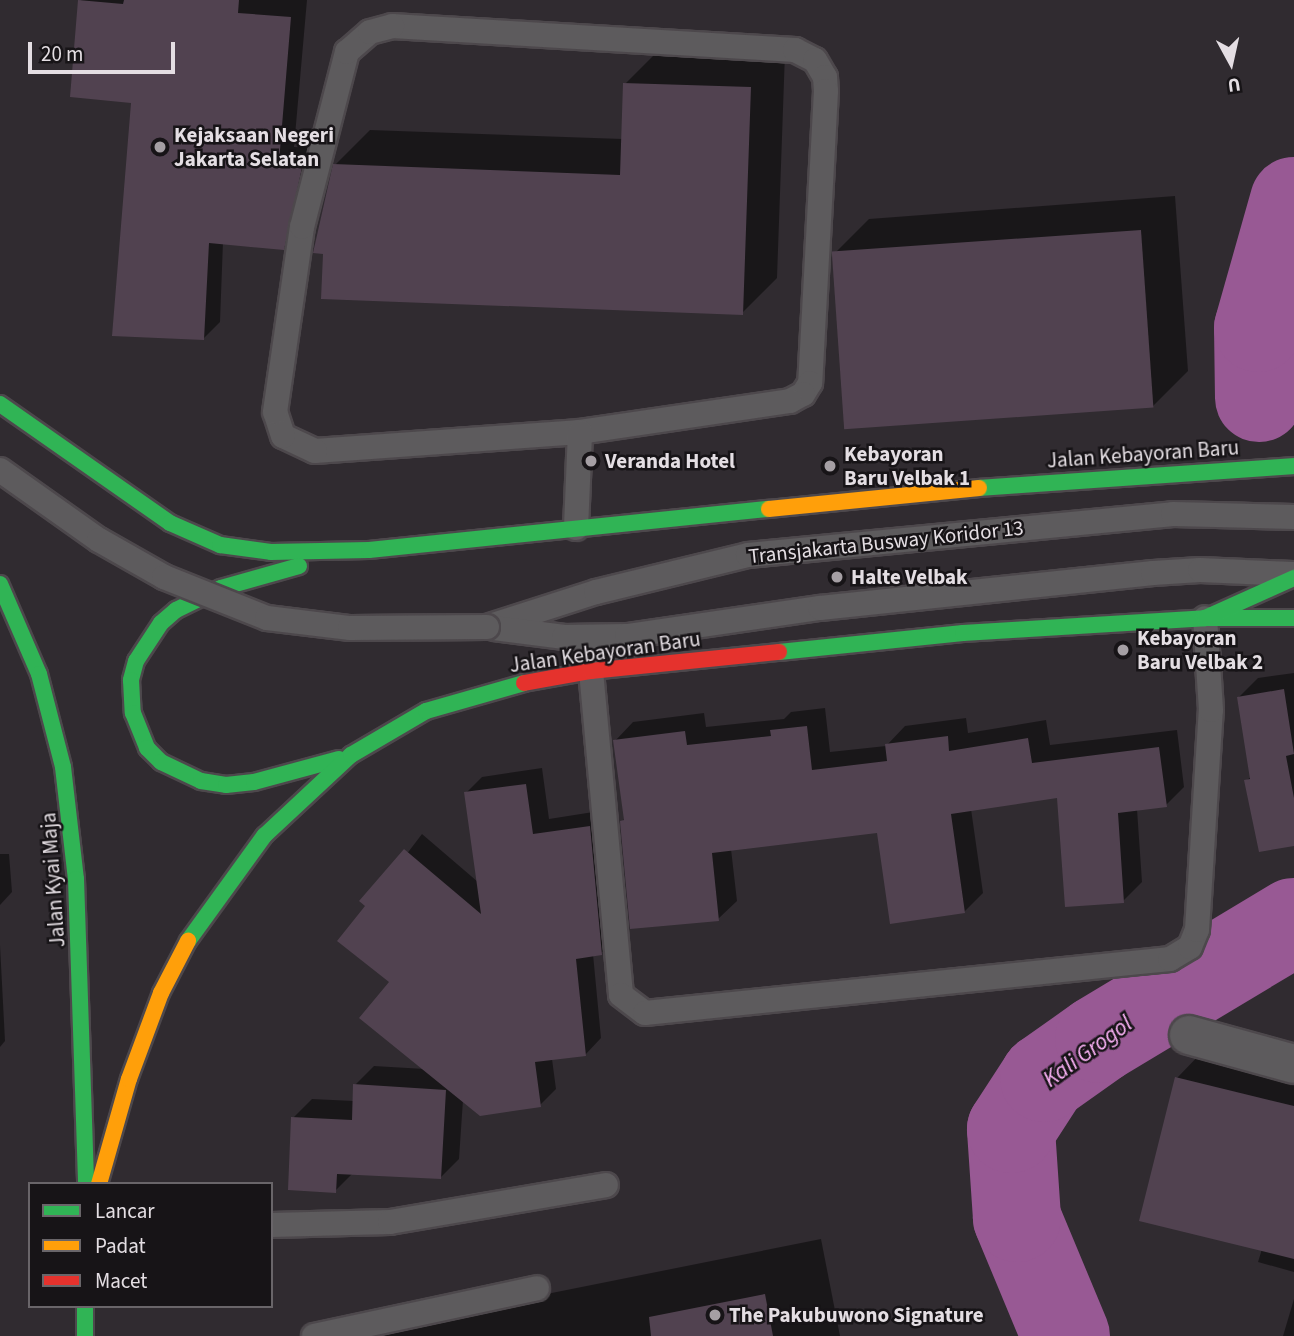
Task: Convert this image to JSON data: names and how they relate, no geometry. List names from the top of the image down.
{
  "streets": {
    "main road": ["Jalan Kebayoran Baru", "Jalan Kyai Maja"],
    "lane": ["Transjakarta Busway Koridor 13"]
  },
  "crossings": [
    ["Jalan Kebayoran Baru", "Transjakarta Busway Koridor 13"]
  ],
  "water": ["Kali Grogol"],
  "places": [
    "Kejaksaan Negeri Jakarta Selatan",
    "Veranda Hotel",
    "Kebayoran Baru Velbak 1",
    "Halte Velbak",
    "Kebayoran Baru Velbak 2",
    "The Pakubuwono Signature"
  ],
  "legend": ["Lancar", "Padat", "Macet"],
  "scale_bar": "20 m",
  "north": "bottom"
}
